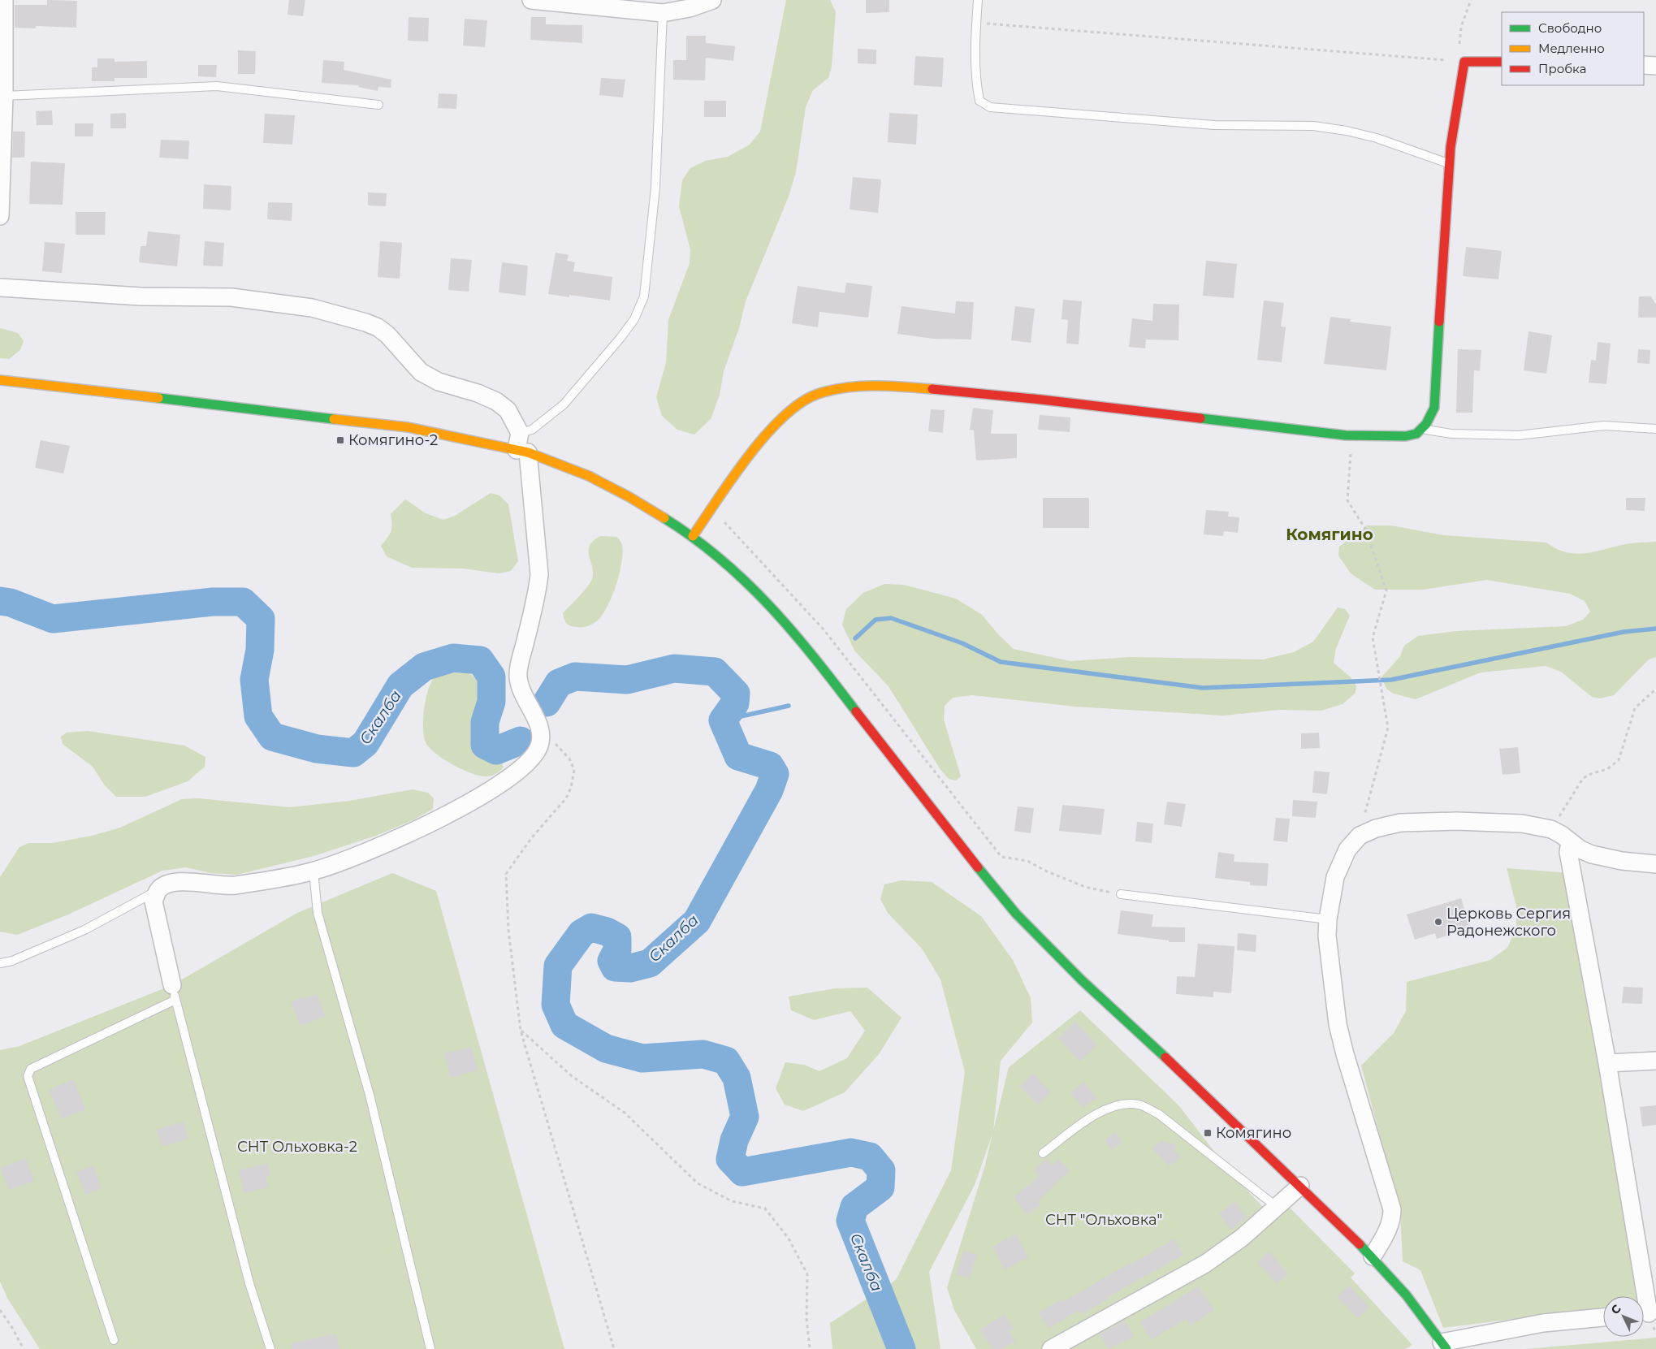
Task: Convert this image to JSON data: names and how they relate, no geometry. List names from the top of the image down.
{
  "districts": ["Комягино"],
  "water": ["Скалба"],
  "parks": ["СНТ Ольховка-2", "СНТ \"Ольховка\""],
  "places": {
    "transit": ["Комягино-2", "Комягино"],
    "other": ["Церковь Сергия Радонежского"]
  },
  "legend": ["Свободно", "Медленно", "Пробка"],
  "north": "top left"
}
